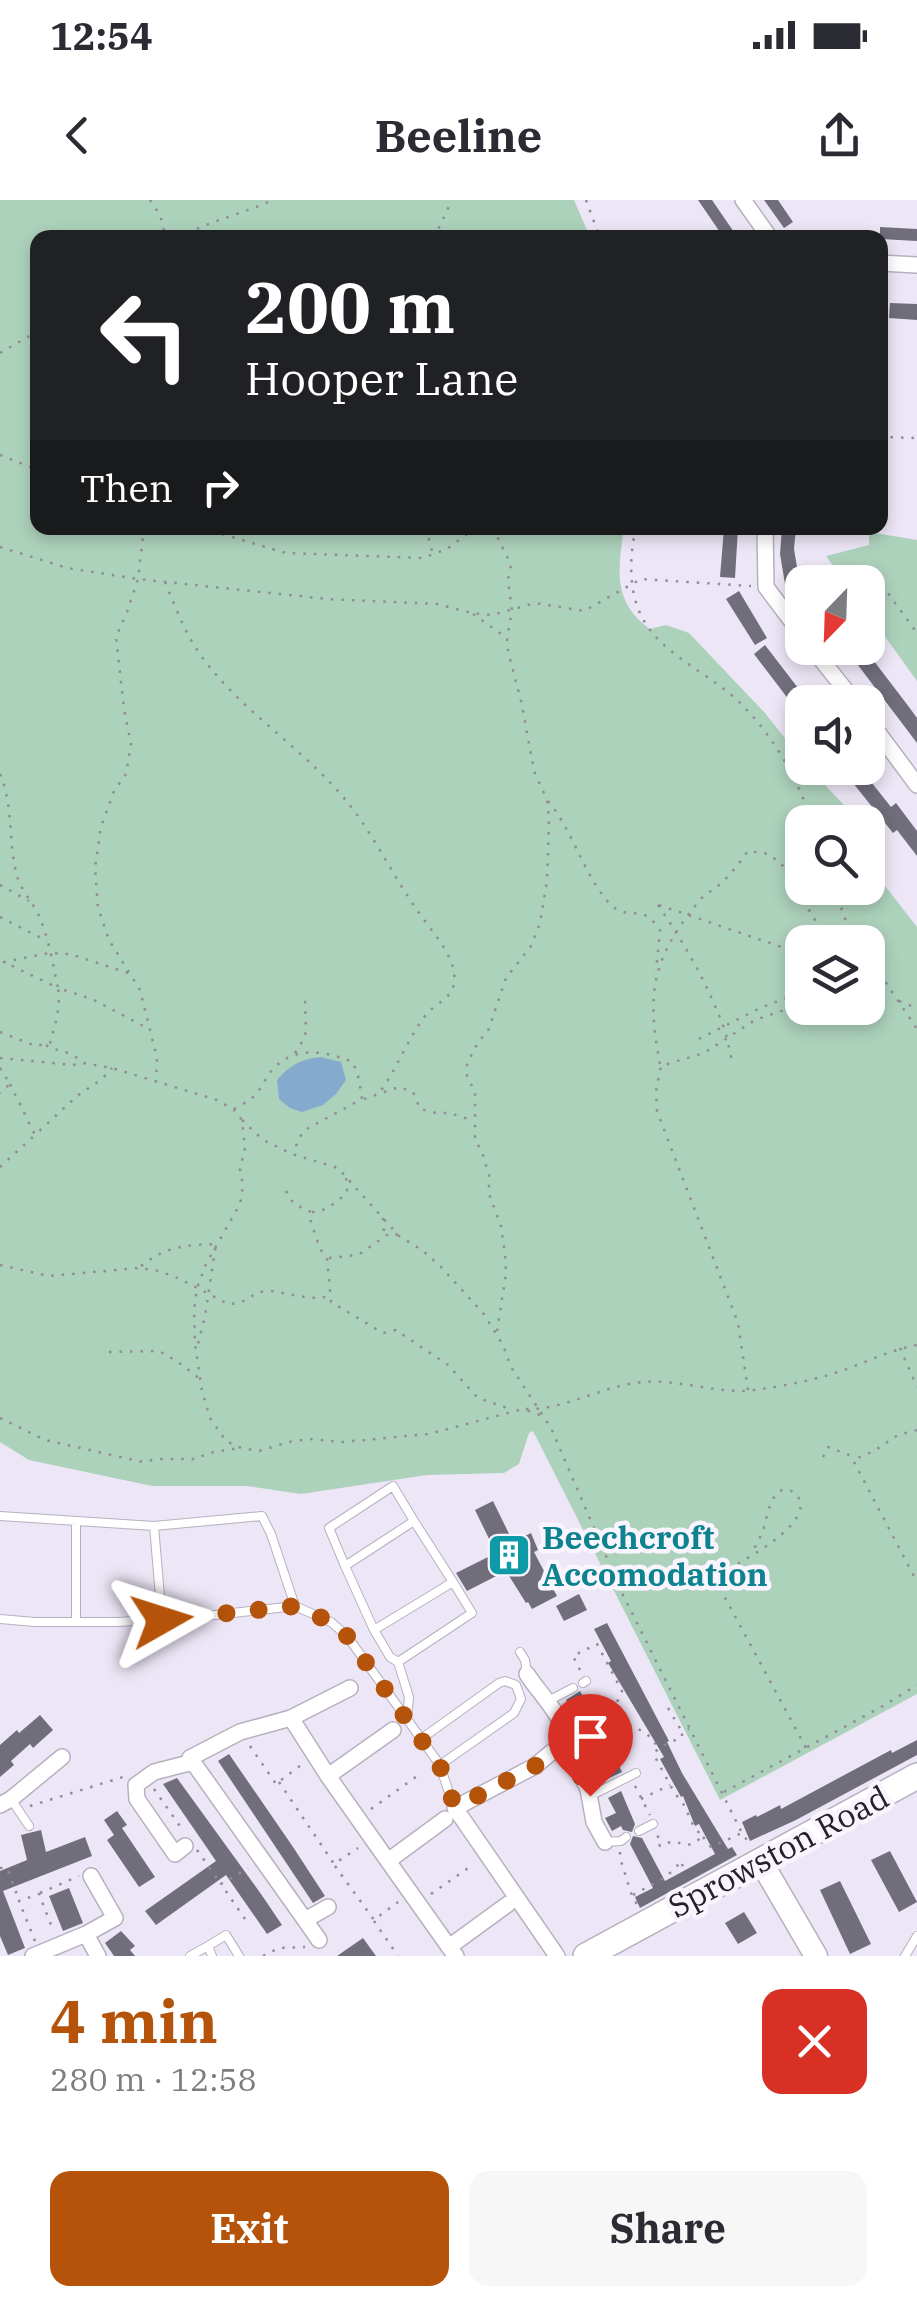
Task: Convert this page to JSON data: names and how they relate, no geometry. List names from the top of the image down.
{
  "streets": {
    "main road": ["Sprowston Road"]
  },
  "places": {
    "building": ["Beechcroft Accomodation"]
  },
  "north": "bottom left",
  "page": {
    "status": "12:54",
    "header": "Beeline",
    "turn": ["200 m", "Hooper Lane"],
    "then": "Then",
    "heading": ["4 min", "280 m · 12:58"],
    "buttons": ["Exit", "Share"]
  }
}
